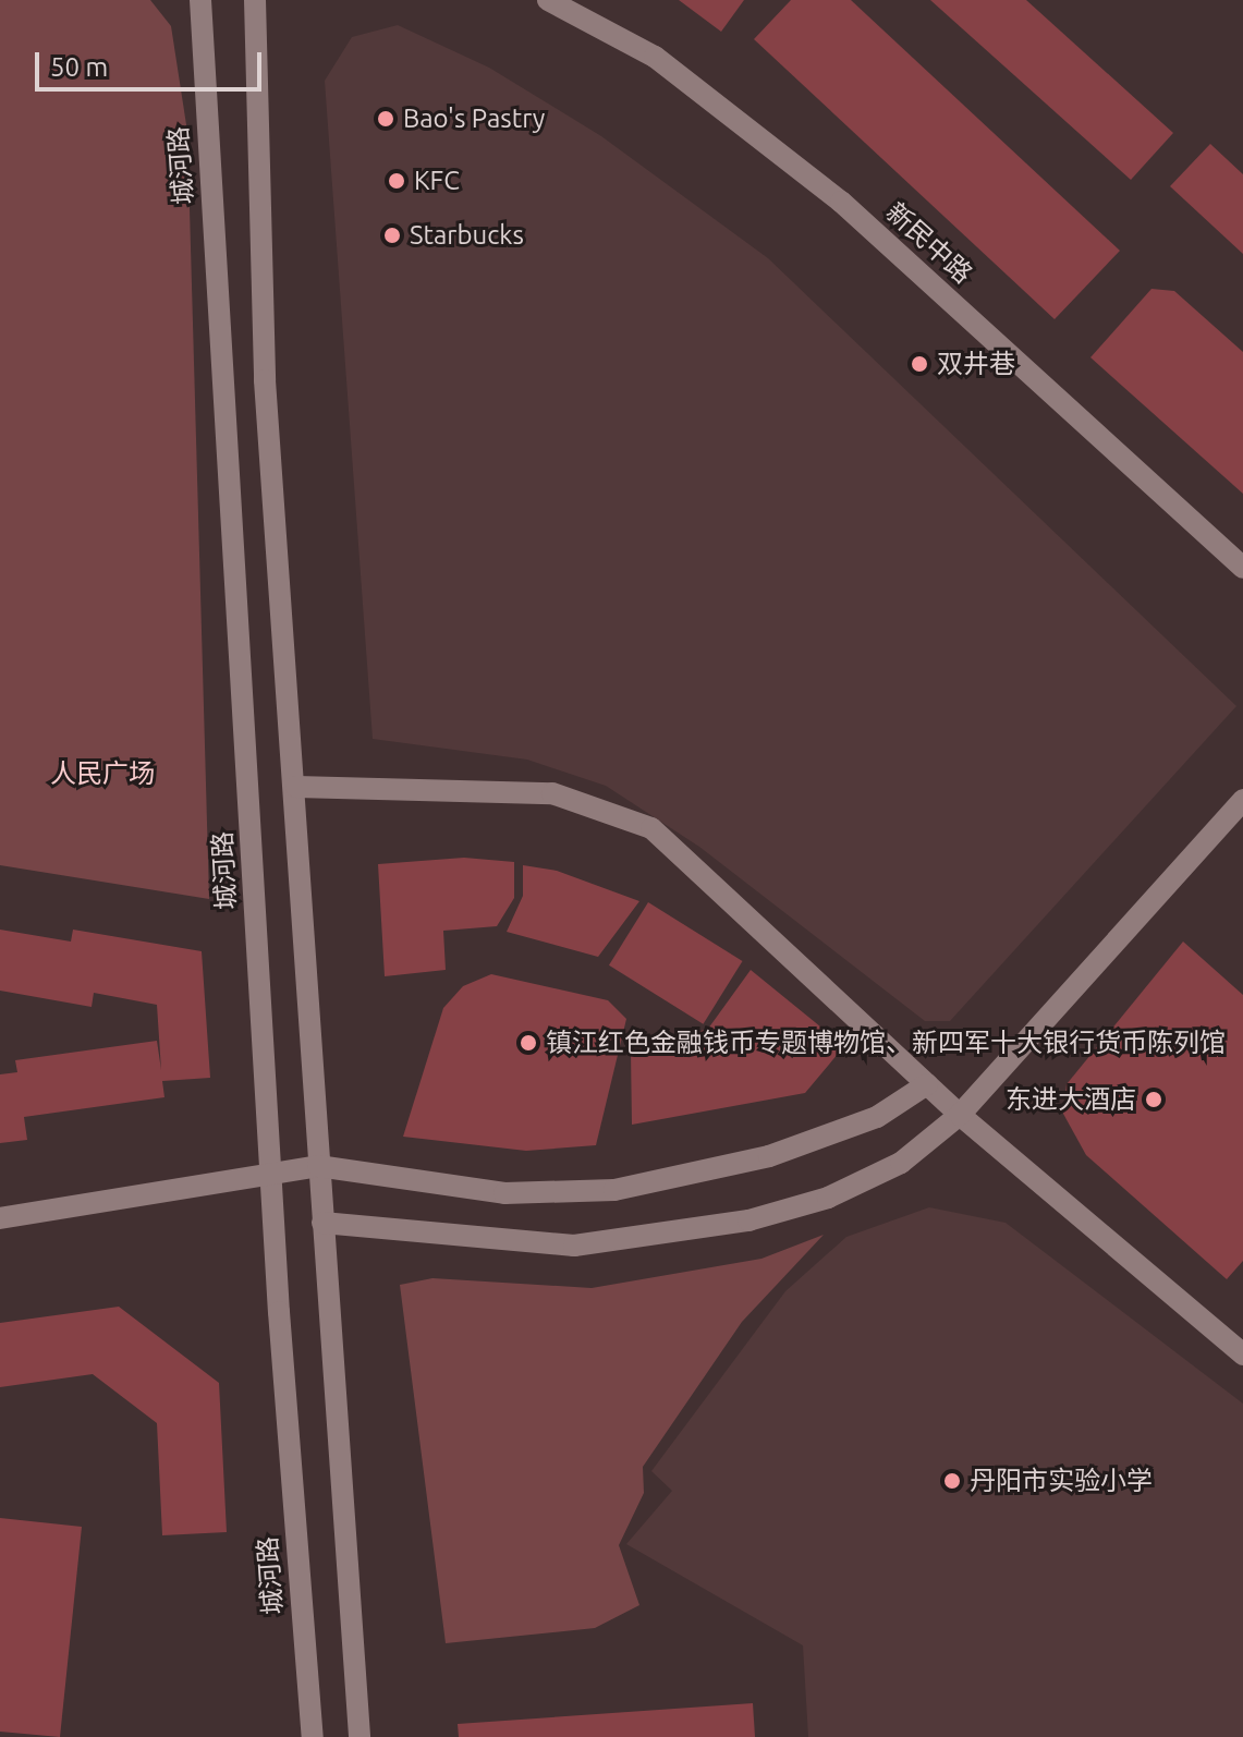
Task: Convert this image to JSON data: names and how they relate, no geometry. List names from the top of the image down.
{
  "streets": {
    "main road": ["城河路", "新民中路"]
  },
  "parks": ["人民广场"],
  "places": [
    "Bao's Pastry",
    "KFC",
    "Starbucks",
    "双井巷",
    "镇江红色金融钱币专题博物馆、新四军十大银行货币陈列馆",
    "东进大酒店",
    "丹阳市实验小学"
  ],
  "scale_bar": "50 m"
}
